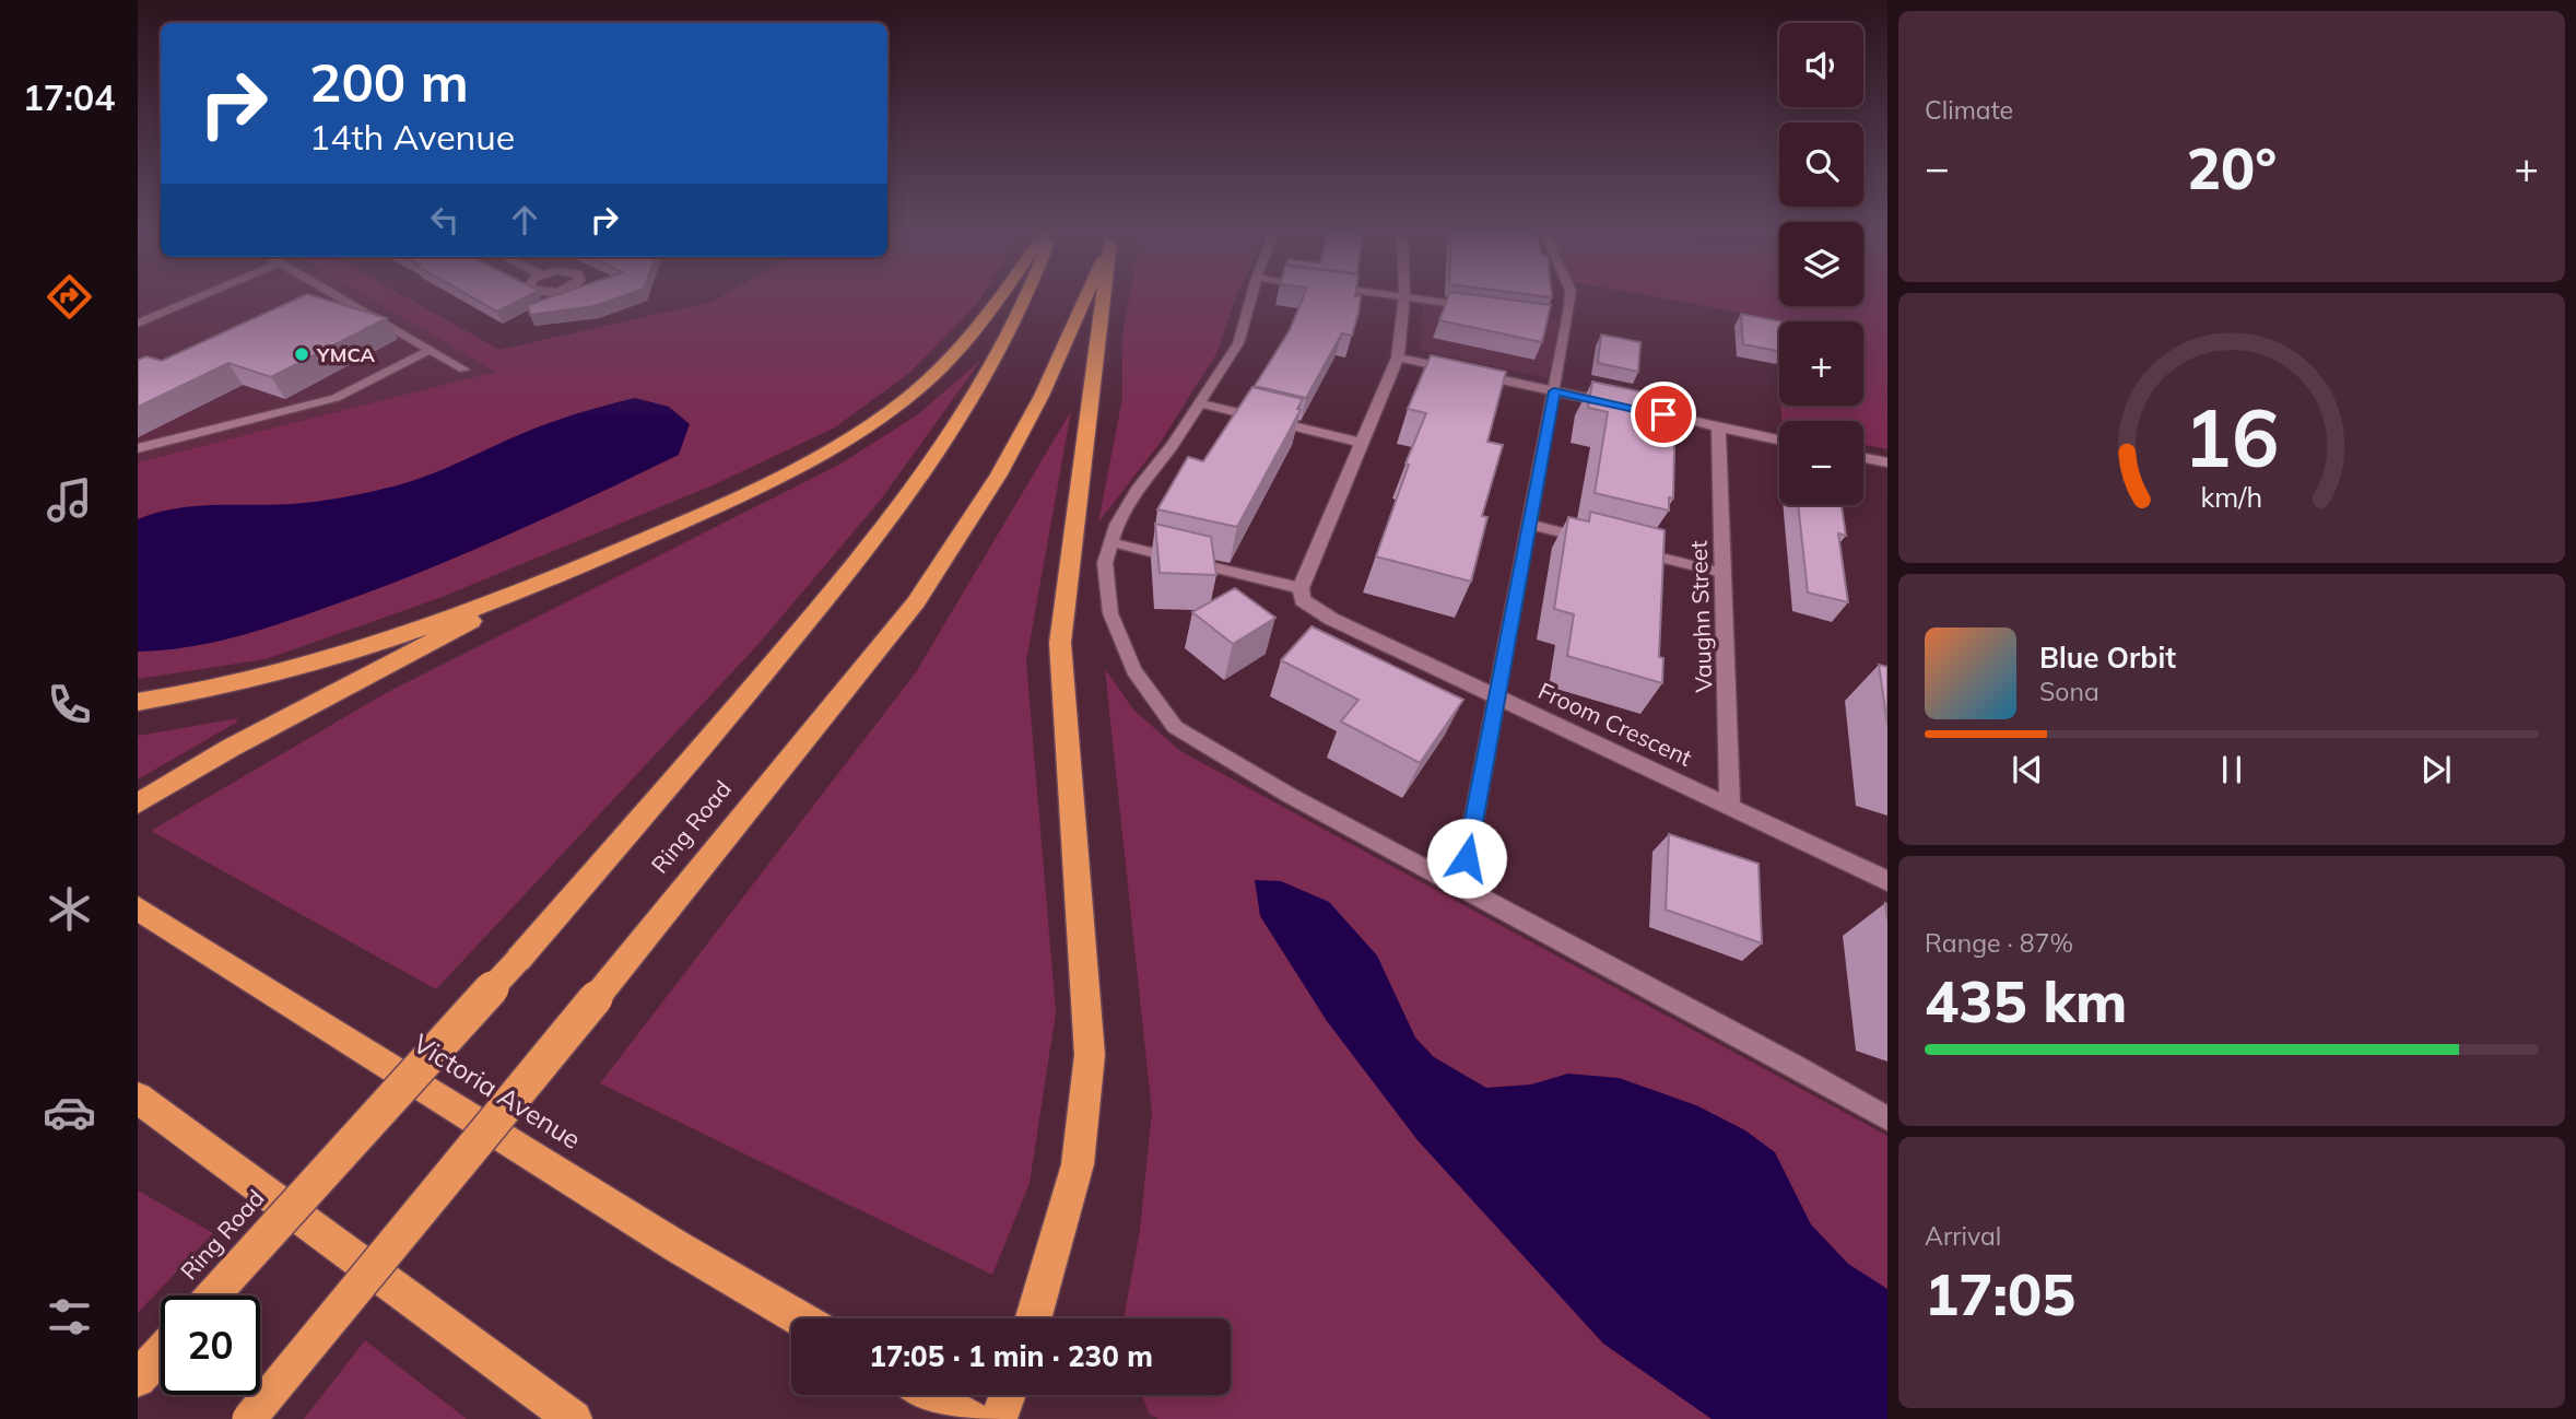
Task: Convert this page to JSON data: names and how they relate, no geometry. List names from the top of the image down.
{
  "streets": {
    "highway": ["Ring Road", "Victoria Avenue"],
    "street": ["Vaughn Street", "Froom Crescent"]
  },
  "crossings": [
    ["Vaughn Street", "Froom Crescent"]
  ],
  "places": ["YMCA"],
  "page": {
    "tabs": "17:04",
    "tile": [
      "Climate",
      ["Range · 87%", "435 km"],
      ["Arrival", "17:05"]
    ],
    "map_buttons": ["+", "−"],
    "turn": ["200 m", "14th Avenue"],
    "heat": ["−", "20°", "+"],
    "song": ["Blue Orbit", "Sona"],
    "limit": "20",
    "trip": "17:05 · 1 min · 230 m",
    "gauge": ["16", "km/h"]
  }
}
